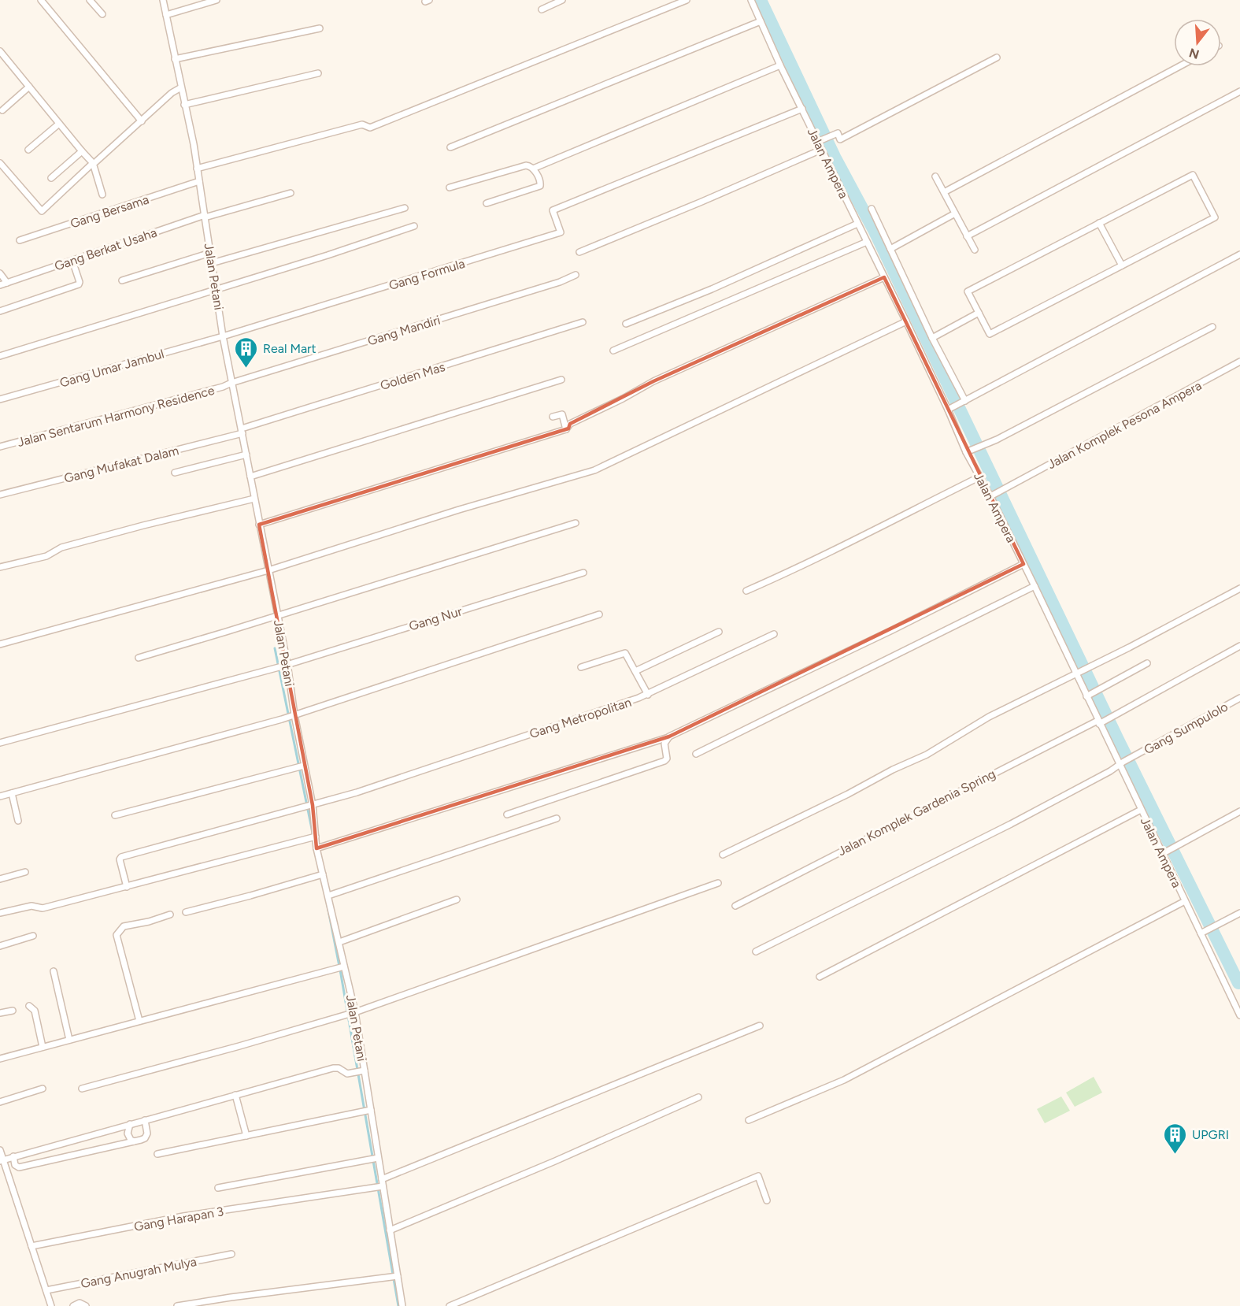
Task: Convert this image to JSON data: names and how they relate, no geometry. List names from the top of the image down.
{
  "streets": {
    "street": [
      "Jalan Ampera",
      "Gang Bersama",
      "Gang Berkat Usaha",
      "Gang Formula",
      "Jalan Petani",
      "Gang Mandiri",
      "Gang Umar Jambul",
      "Golden Mas",
      "Jalan Sentarum Harmony Residence",
      "Jalan Komplek Pesona Ampera",
      "Gang Mufakat Dalam",
      "Gang Nur",
      "Gang Metropolitan",
      "Gang Sumpulolo",
      "Jalan Komplek Gardenia Spring",
      "Gang Harapan 3",
      "Gang Anugrah Mulya"
    ]
  },
  "crossings": [
    ["Jalan Ampera", "Gang Formula"],
    ["Jalan Ampera", "Jalan Komplek Pesona Ampera"],
    ["Jalan Ampera", "Gang Sumpulolo"],
    ["Jalan Ampera", "Jalan Komplek Gardenia Spring"],
    ["Gang Bersama", "Jalan Petani"],
    ["Gang Berkat Usaha", "Jalan Petani"],
    ["Gang Formula", "Jalan Petani"],
    ["Gang Formula", "Gang Umar Jambul"],
    ["Jalan Petani", "Gang Mandiri"],
    ["Jalan Petani", "Gang Umar Jambul"],
    ["Jalan Petani", "Golden Mas"],
    ["Jalan Petani", "Jalan Sentarum Harmony Residence"],
    ["Jalan Petani", "Gang Mufakat Dalam"],
    ["Jalan Petani", "Gang Nur"],
    ["Jalan Petani", "Gang Metropolitan"],
    ["Jalan Petani", "Gang Harapan 3"],
    ["Gang Mandiri", "Jalan Sentarum Harmony Residence"],
    ["Golden Mas", "Gang Mufakat Dalam"]
  ],
  "places": {
    "building": ["Real Mart", "UPGRI"]
  },
  "north": "bottom"
}
